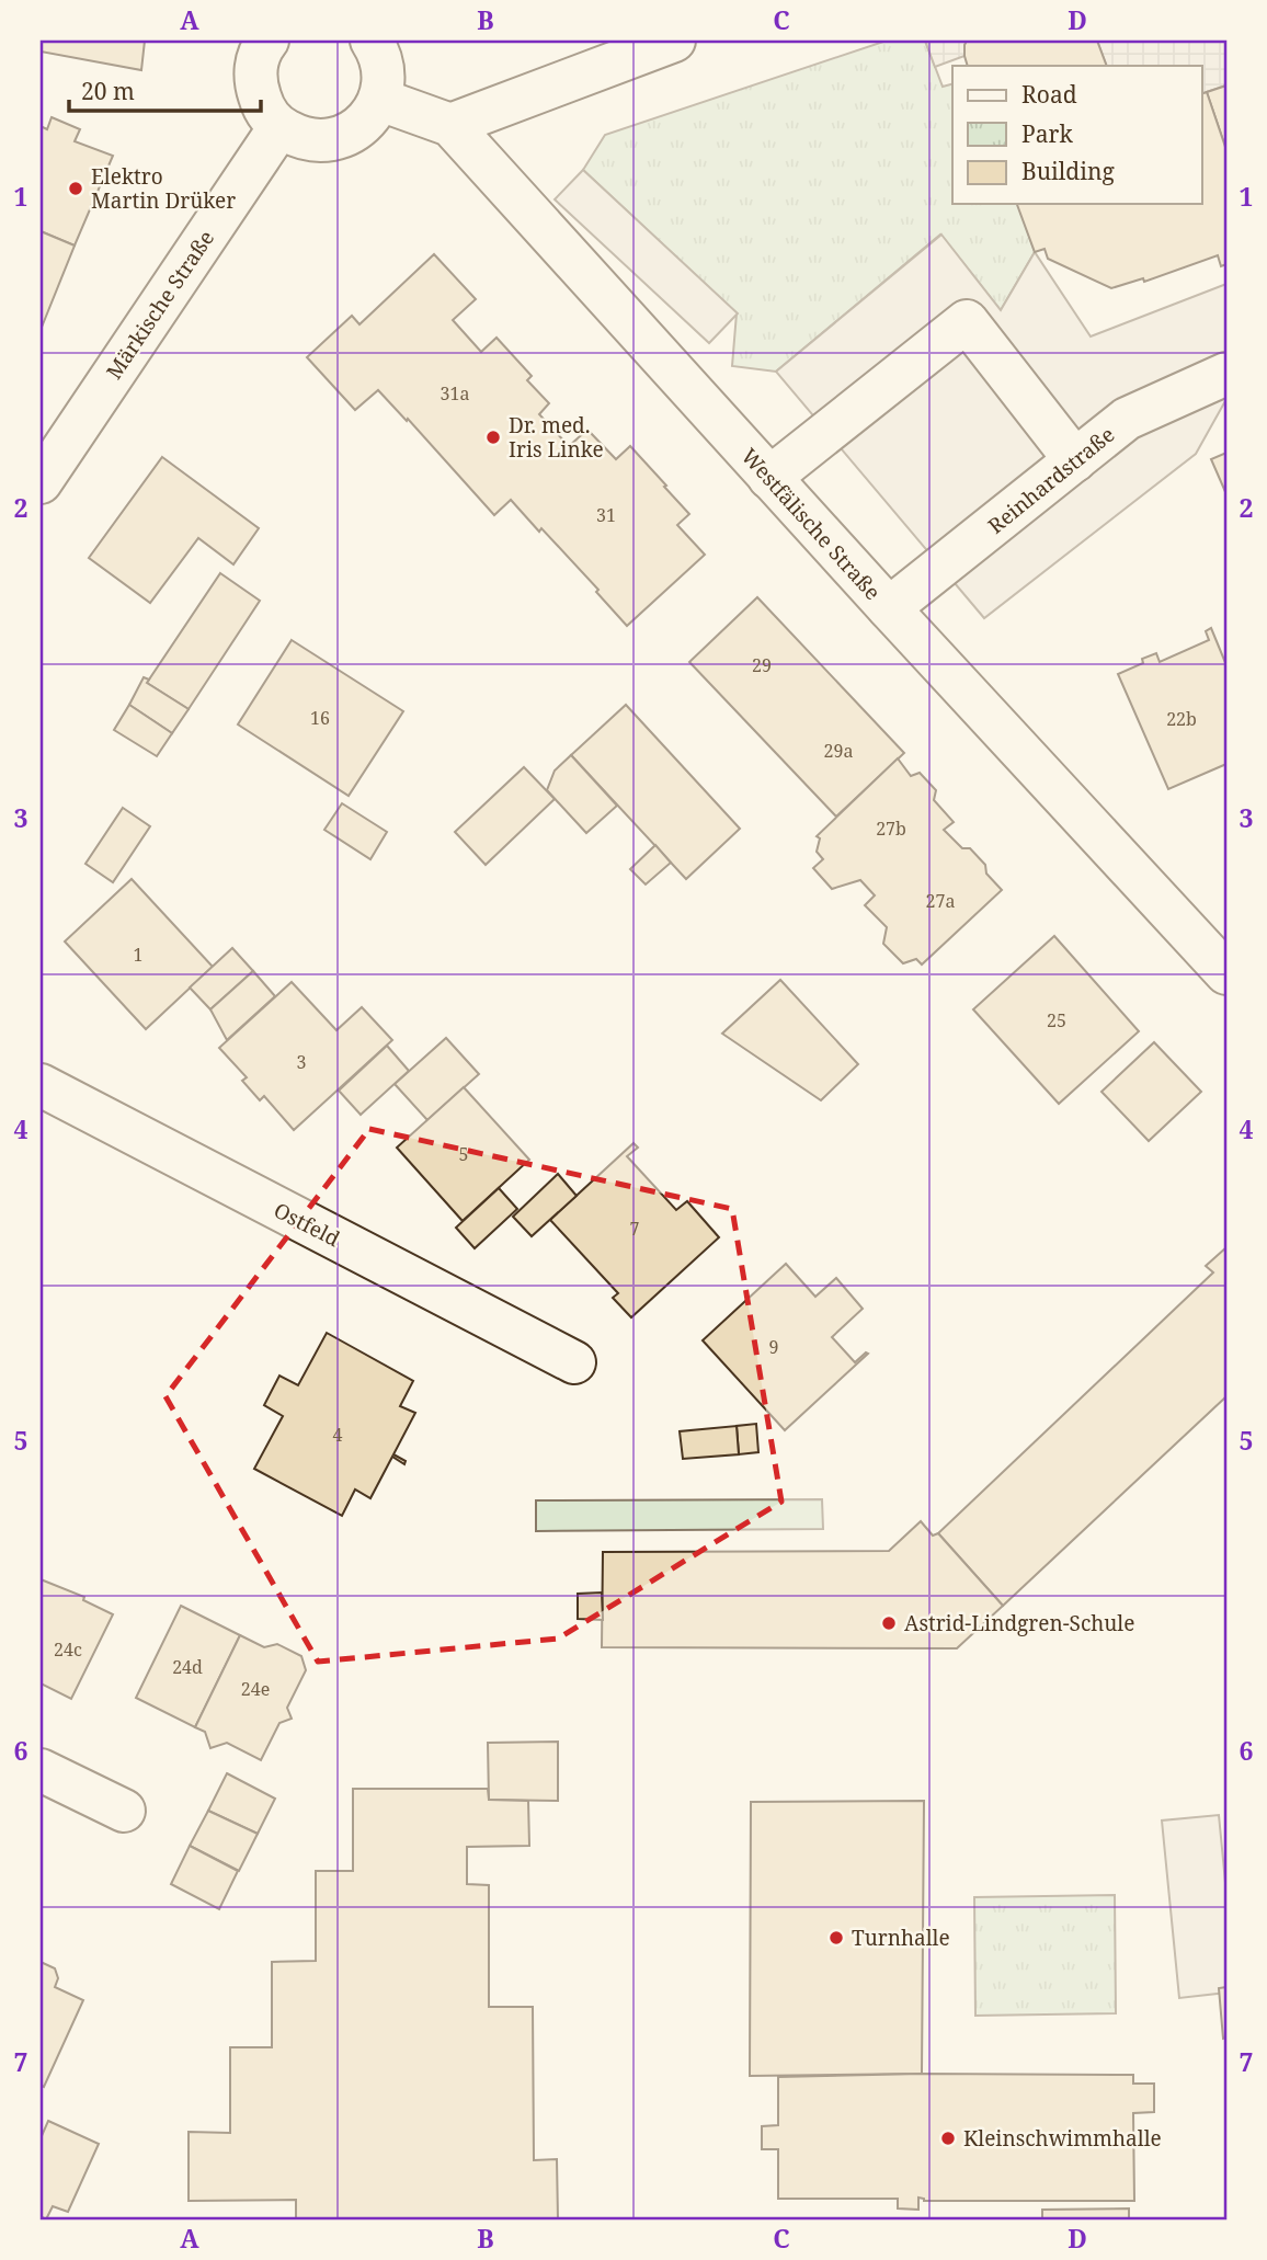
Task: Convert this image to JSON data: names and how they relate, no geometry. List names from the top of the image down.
{
  "streets": {
    "street": [
      "Märkische Straße",
      "Reinhardstraße",
      "Westfälische Straße",
      "Ostfeld"
    ]
  },
  "crossings": [
    ["Reinhardstraße", "Westfälische Straße"]
  ],
  "places": [
    "Elektro Martin Drüker",
    "Dr. med. Iris Linke",
    "Astrid-Lindgren-Schule",
    "Turnhalle",
    "Kleinschwimmhalle"
  ],
  "house_numbers": [
    "31a",
    "31",
    "29",
    "16",
    "22b",
    "29a",
    "27b",
    "27a",
    "1",
    "25",
    "3",
    "5",
    "7",
    "9",
    "4",
    "24c",
    "24d",
    "24e"
  ],
  "legend": ["Road", "Park", "Building"],
  "scale_bar": "20 m",
  "grid": {
    "columns": [
      "A",
      "B",
      "C",
      "D"
    ],
    "rows": [
      "1",
      "2",
      "3",
      "4",
      "5",
      "6",
      "7"
    ]
  }
}
